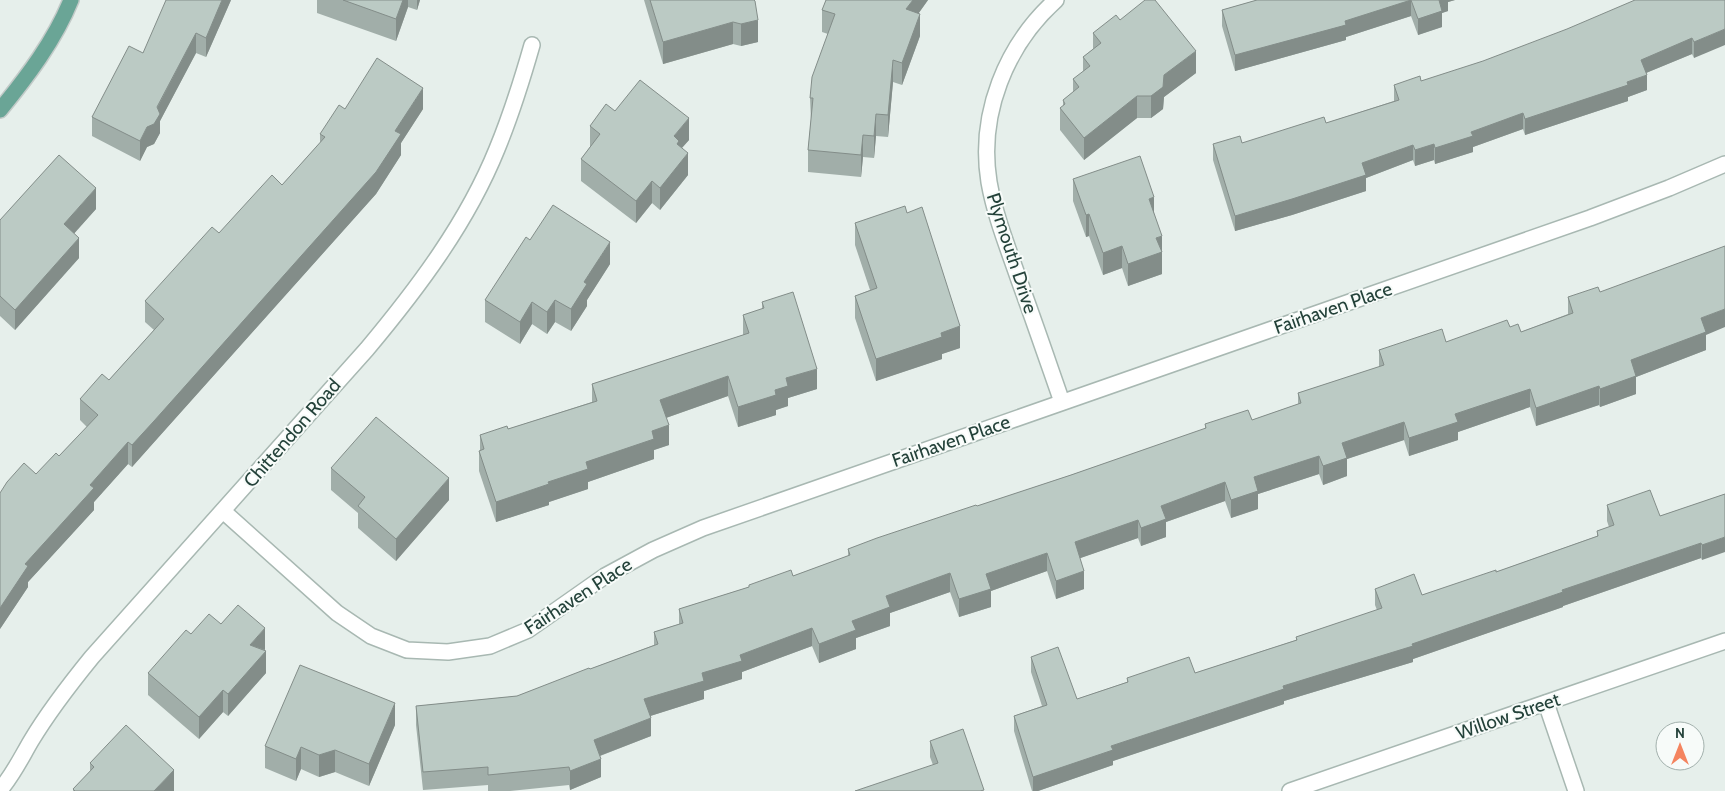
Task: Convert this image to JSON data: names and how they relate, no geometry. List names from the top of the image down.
{
  "streets": {
    "street": [
      "Plymouth Drive",
      "Fairhaven Place",
      "Chittendon Road",
      "Willow Street"
    ]
  },
  "crossings": [
    ["Plymouth Drive", "Fairhaven Place"],
    ["Fairhaven Place", "Chittendon Road"]
  ],
  "north": "top"
}
